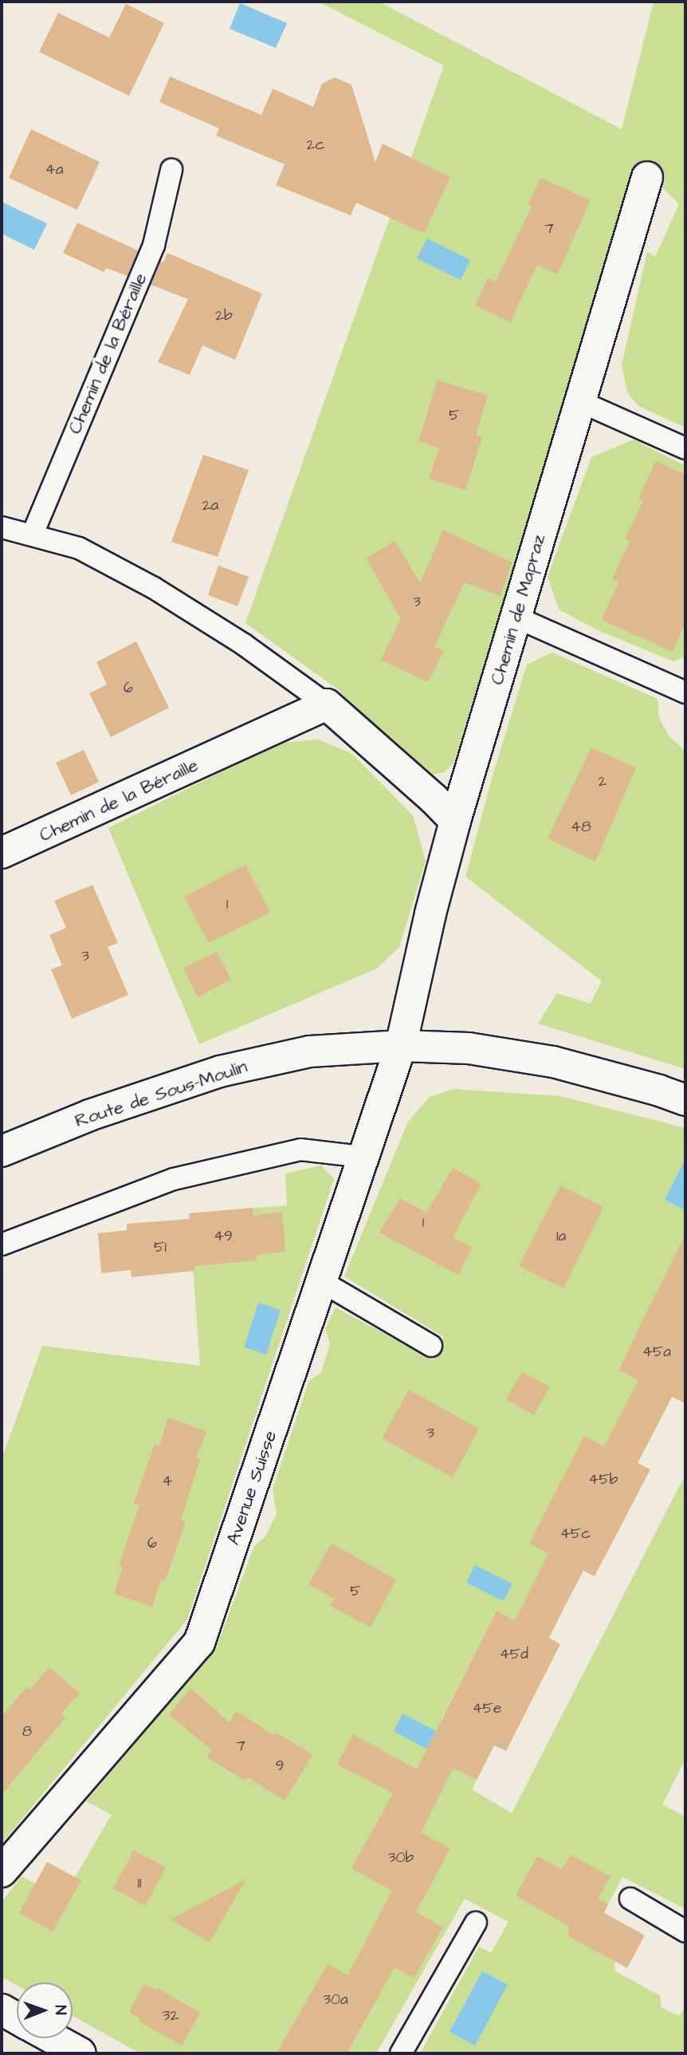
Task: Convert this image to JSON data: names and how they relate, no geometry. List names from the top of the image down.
{
  "streets": {
    "street": [
      "Chemin de la Béraille",
      "Chemin de Mapraz",
      "Route de Sous-Moulin",
      "Avenue Suisse"
    ]
  },
  "crossings": [
    ["Chemin de Mapraz", "Route de Sous-Moulin"],
    ["Chemin de Mapraz", "Avenue Suisse"],
    ["Route de Sous-Moulin", "Avenue Suisse"]
  ],
  "house_numbers": [
    "2c",
    "4a",
    "7",
    "2b",
    "5",
    "2a",
    "3",
    "6",
    "2",
    "48",
    "1",
    "3",
    "1",
    "49",
    "1a",
    "51",
    "45a",
    "3",
    "45b",
    "4",
    "45c",
    "6",
    "5",
    "45d",
    "45e",
    "8",
    "7",
    "9",
    "30b",
    "11",
    "30a",
    "32"
  ],
  "north": "right"
}
